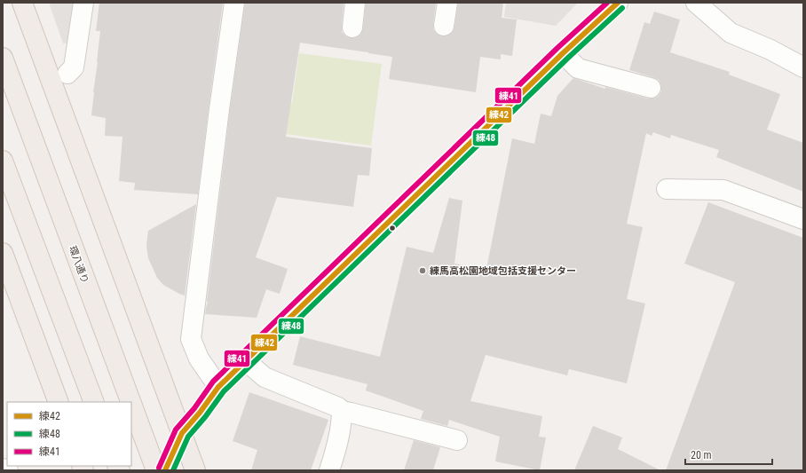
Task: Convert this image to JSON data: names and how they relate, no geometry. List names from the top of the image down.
{
  "streets": {
    "main road": ["環八通り"]
  },
  "places": ["練馬高松園地域包括支援センター"],
  "lines": ["transit line 練42", "transit line 練41", "transit line 練48"],
  "legend": ["練42", "練48", "練41"],
  "scale_bar": "20 m"
}
